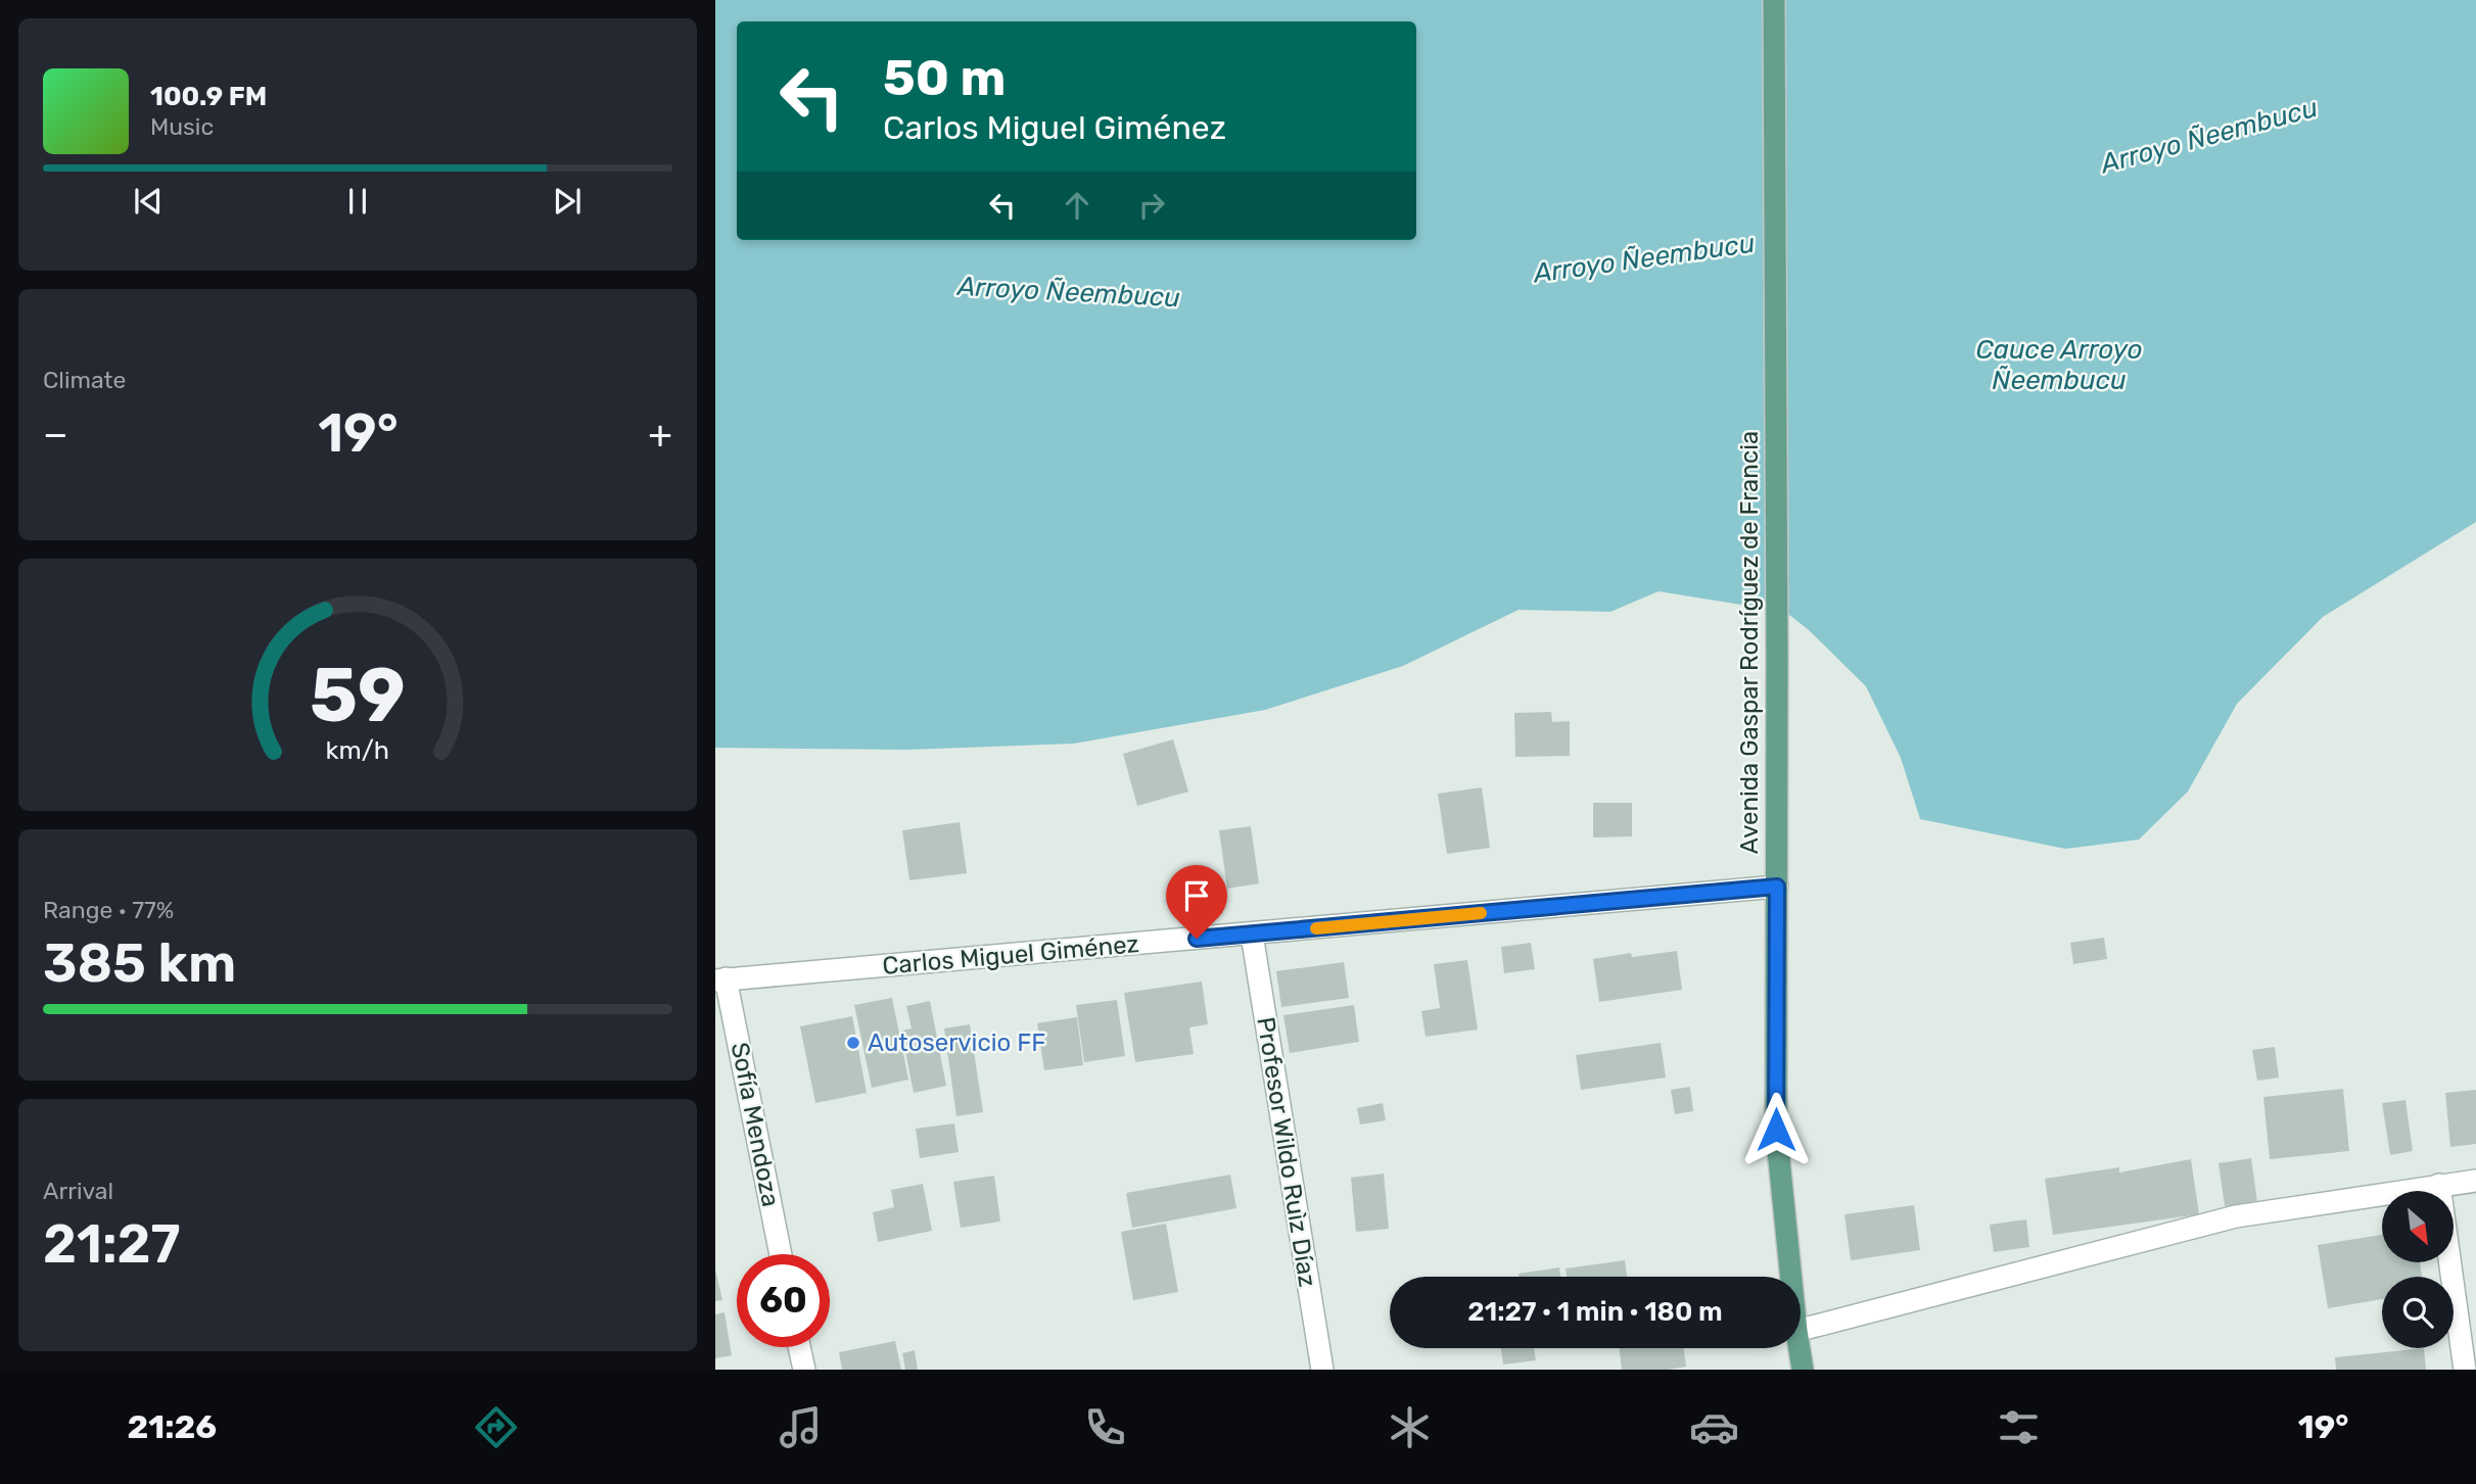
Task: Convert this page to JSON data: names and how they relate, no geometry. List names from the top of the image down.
{
  "streets": {
    "main road": ["Avenida Gaspar Rodríguez de Francia"],
    "street": ["Carlos Miguel Giménez", "Sofía Mendoza", "Profesor Wildo Ruìz Díaz"]
  },
  "crossings": [
    ["Avenida Gaspar Rodríguez de Francia", "Carlos Miguel Giménez"],
    ["Carlos Miguel Giménez", "Sofía Mendoza"],
    ["Carlos Miguel Giménez", "Profesor Wildo Ruìz Díaz"]
  ],
  "water": ["Arroyo Ñeembucu", "Cauce Arroyo Ñeembucu"],
  "places": ["Autoservicio FF"],
  "north": "bottom right",
  "page": {
    "turn": ["50 m", "Carlos Miguel Giménez"],
    "song": ["100.9 FM", "Music"],
    "tile": [
      "Climate",
      ["Range · 77%", "385 km"],
      ["Arrival", "21:27"]
    ],
    "heat": ["−", "19°", "+"],
    "limit": "60",
    "trip": "21:27 · 1 min · 180 m",
    "tabs": ["21:26", "19°"],
    "gauge": ["59", "km/h"]
  }
}
